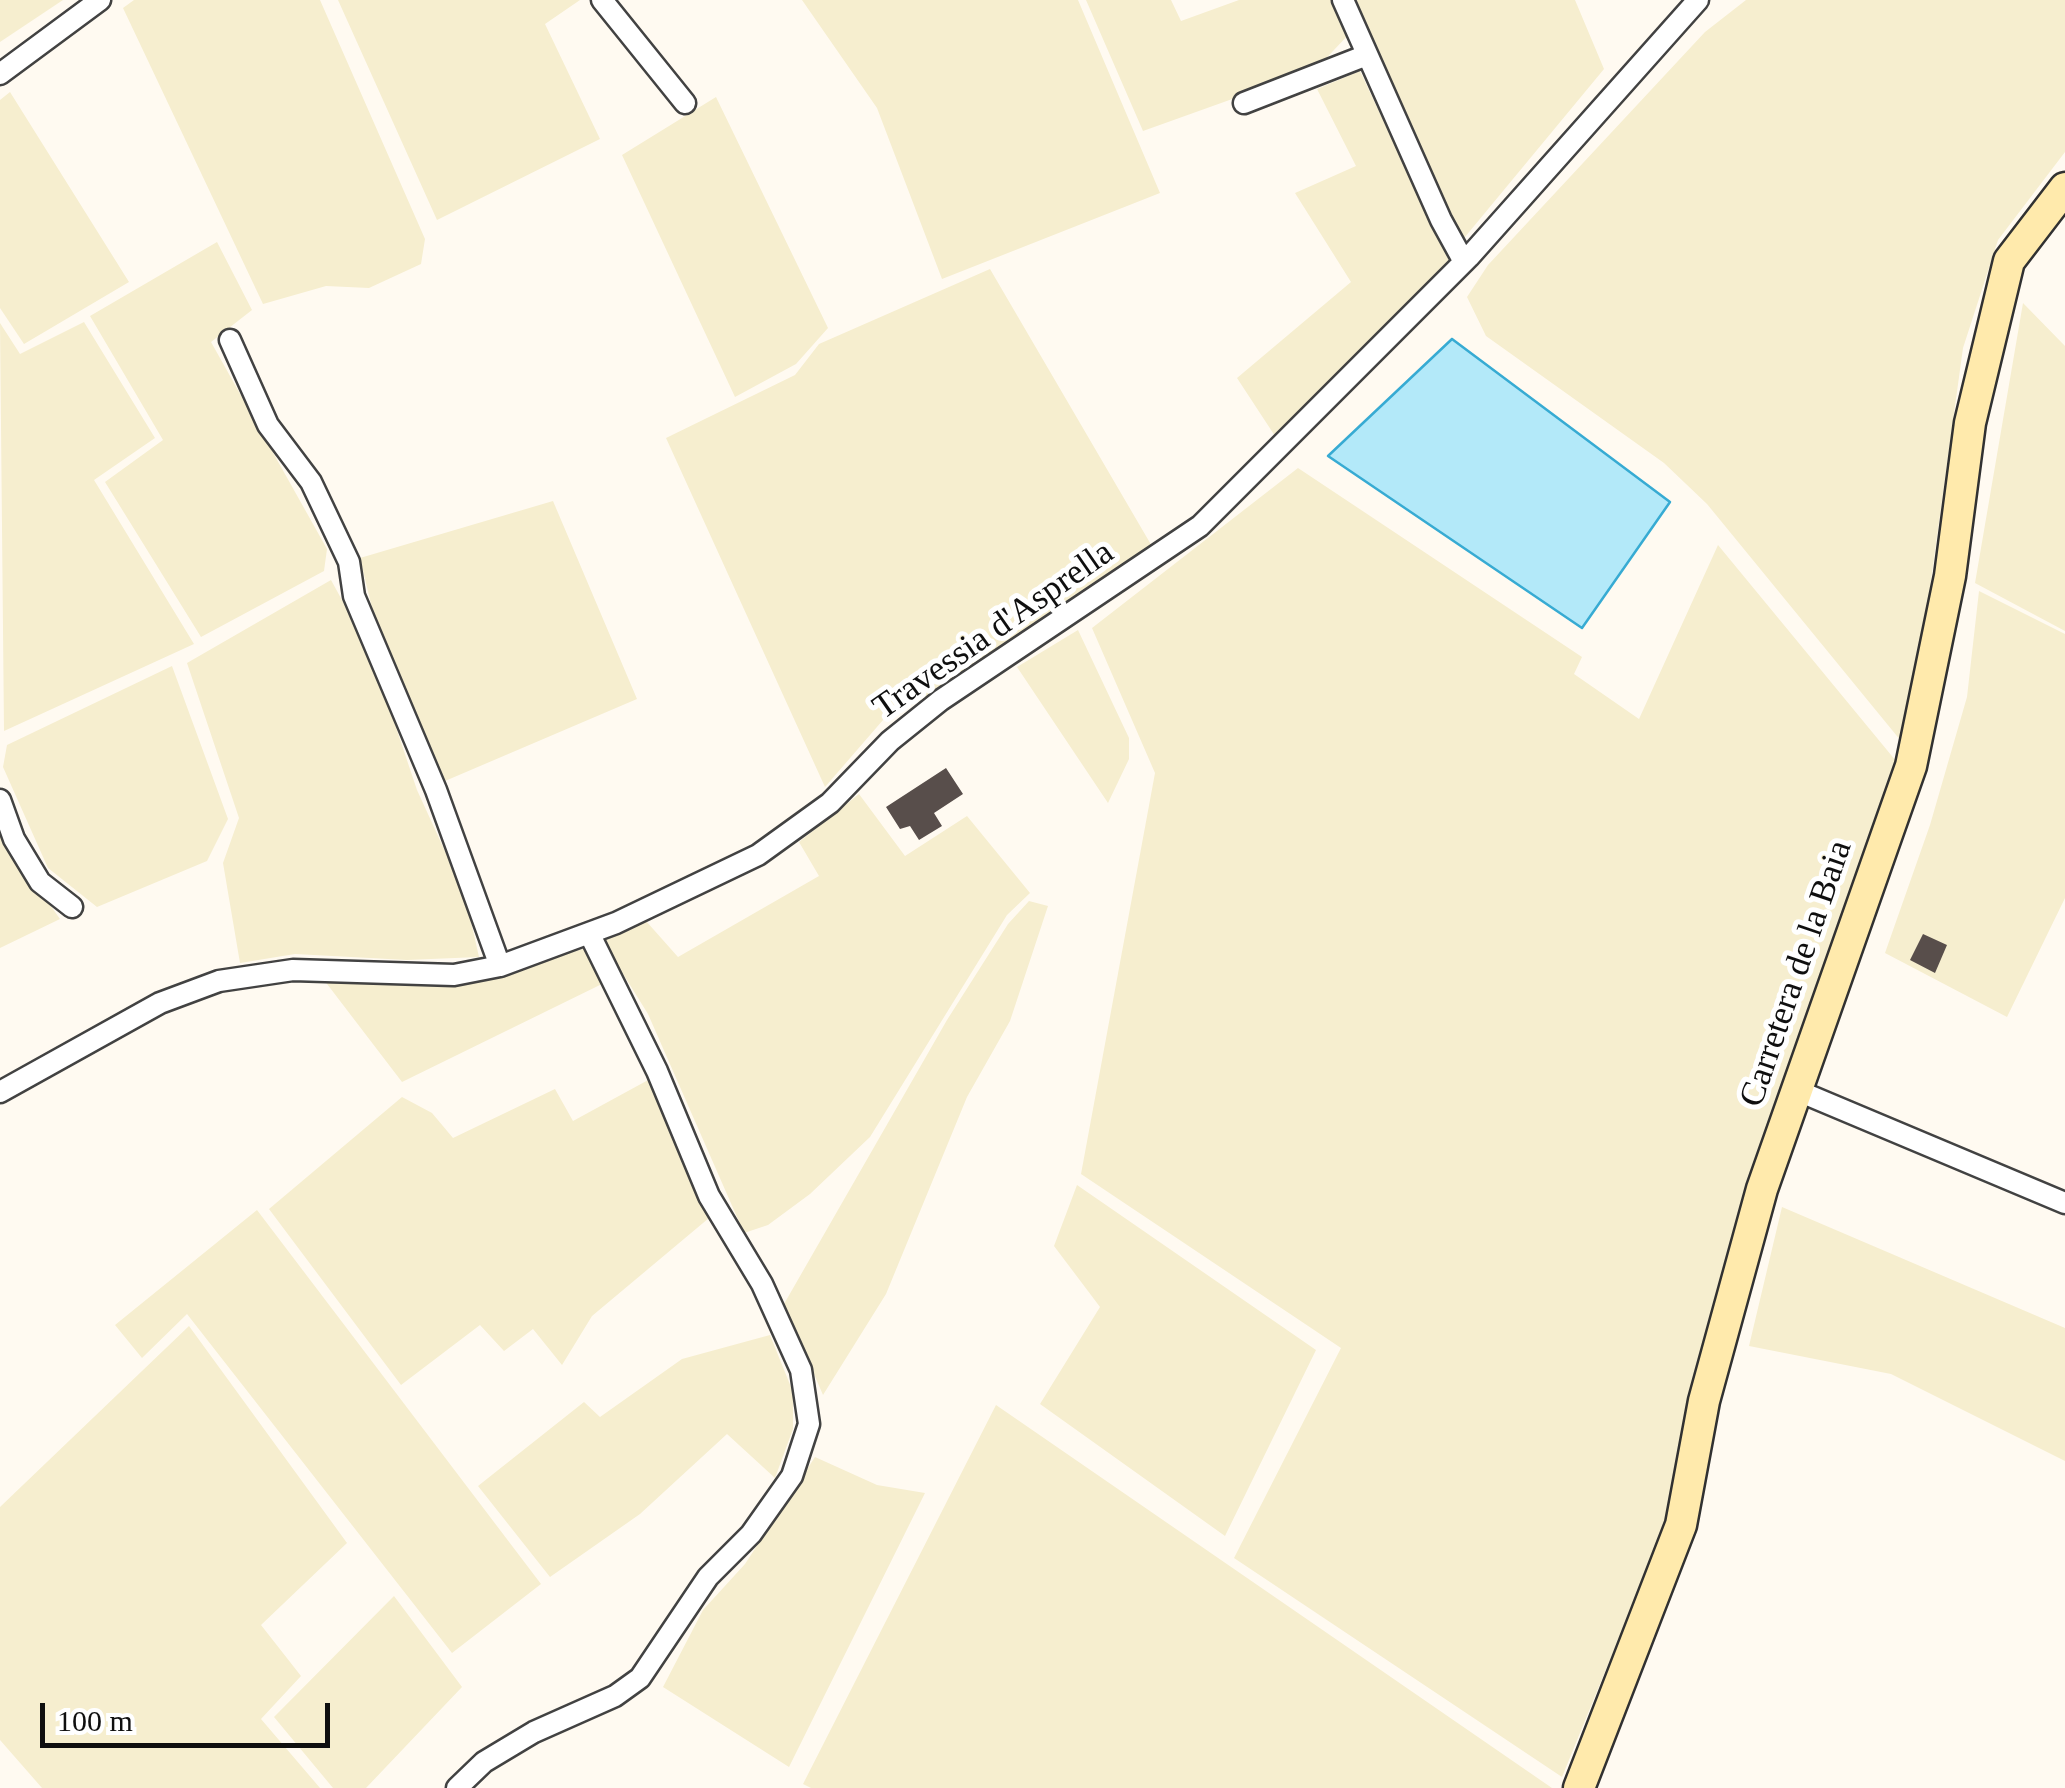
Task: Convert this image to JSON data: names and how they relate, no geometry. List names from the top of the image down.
{
  "streets": {
    "main road": ["Carretera de la Baia"],
    "street": ["Travessia d'Asprella"]
  },
  "scale_bar": "100 m"
}
